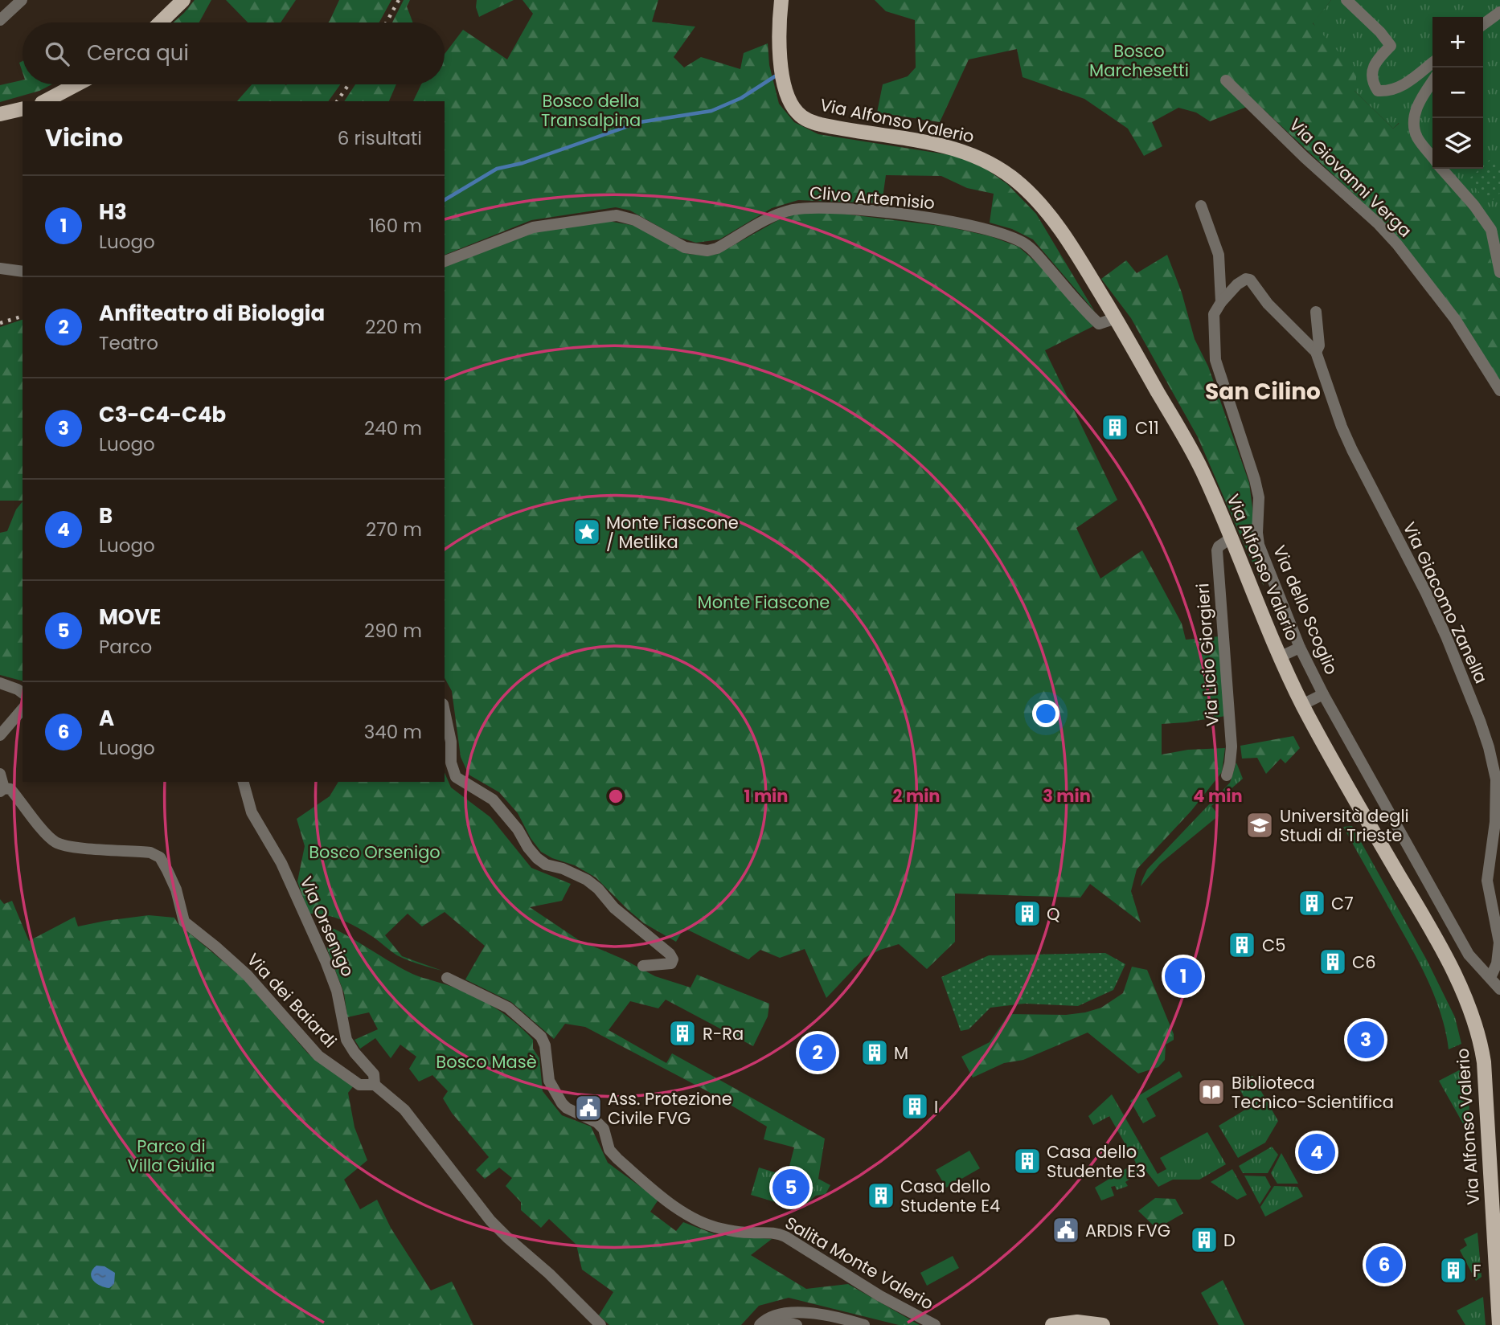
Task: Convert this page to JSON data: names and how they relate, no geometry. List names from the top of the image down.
{
  "streets": {
    "main road": ["Via Alfonso Valerio"],
    "street": [
      "Via Giovanni Verga",
      "Clivo Artemisio",
      "Via Giacomo Zanella",
      "Via dello Scoglio",
      "Via Licio Giorgieri",
      "Via Orsenigo",
      "Via dei Baiardi",
      "Salita Monte Valerio"
    ]
  },
  "crossings": [
    ["Via Alfonso Valerio", "Clivo Artemisio"],
    ["Via Alfonso Valerio", "Via Licio Giorgieri"],
    ["Via Giacomo Zanella", "Via dello Scoglio"],
    ["Via Orsenigo", "Via dei Baiardi"]
  ],
  "districts": ["San Cilino"],
  "parks": [
    "Bosco Marchesetti",
    "Bosco della Transalpina",
    "Monte Fiascone",
    "Bosco Orsenigo",
    "Bosco Masè",
    "Parco di Villa Giulia"
  ],
  "places": {
    "building": [
      "C11",
      "C7",
      "Q",
      "C5",
      "C6",
      "R-Ra",
      "M",
      "I",
      "Casa dello Studente E3",
      "Casa dello Studente E4",
      "D",
      "F"
    ],
    "place": ["Monte Fiascone / Metlika"],
    "school or university": ["Università degli Studi di Trieste"],
    "library": ["Biblioteca Tecnico-Scientifica"],
    "public building": ["Ass. Protezione Civile FVG", "ARDIS FVG"]
  },
  "page": {
    "map_buttons": ["+", "−"],
    "search": "Cerca qui",
    "heading": ["Vicino", "6 risultati"],
    "list": [
      {
        "mark": "1",
        "name": "H3",
        "note": "Luogo",
        "value": "160 m"
      },
      {
        "mark": "2",
        "name": "Anfiteatro di Biologia",
        "note": "Teatro",
        "value": "220 m"
      },
      {
        "mark": "3",
        "name": "C3-C4-C4b",
        "note": "Luogo",
        "value": "240 m"
      },
      {
        "mark": "4",
        "name": "B",
        "note": "Luogo",
        "value": "270 m"
      },
      {
        "mark": "5",
        "name": "MOVE",
        "note": "Parco",
        "value": "290 m"
      },
      {
        "mark": "6",
        "name": "A",
        "note": "Luogo",
        "value": "340 m"
      }
    ],
    "pins": [
      "1",
      "3",
      "2",
      "4",
      "5",
      "6"
    ]
  },
  "rings": [
    "1 min",
    "2 min",
    "3 min",
    "4 min"
  ]
}
